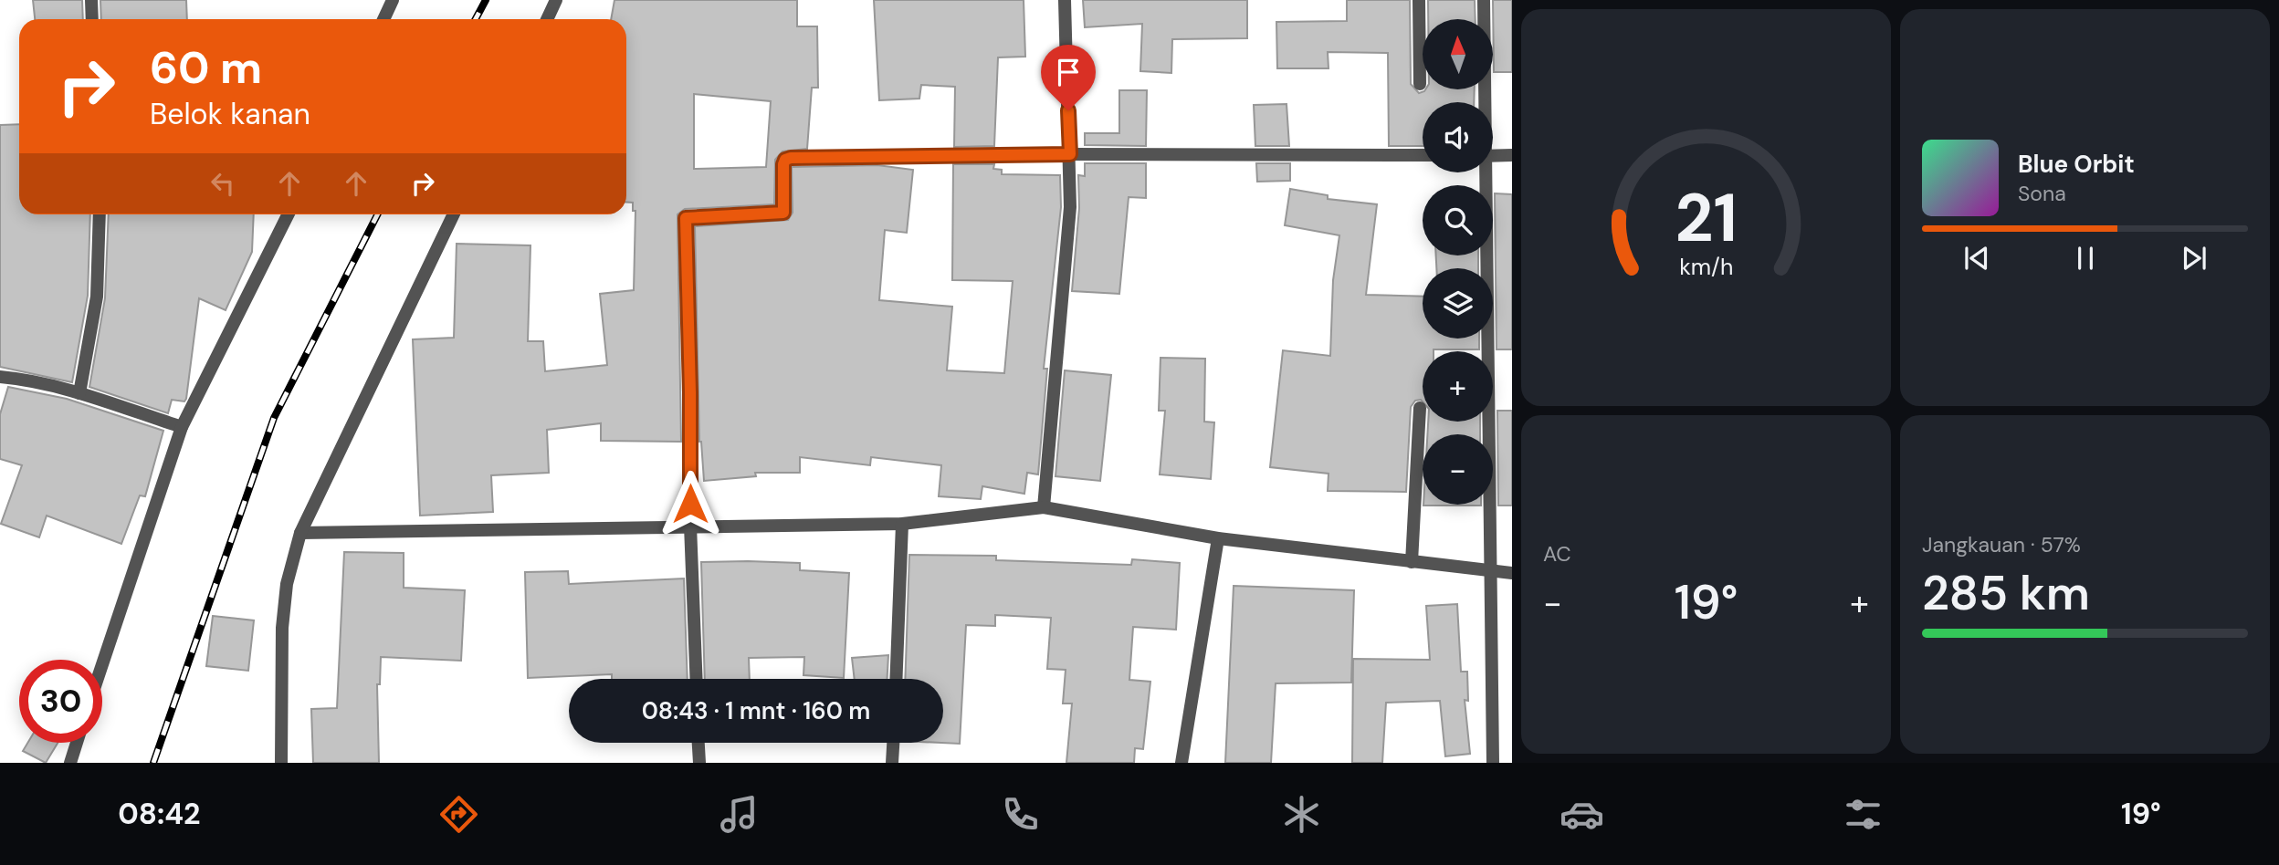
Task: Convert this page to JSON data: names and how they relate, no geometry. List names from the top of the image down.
{
  "north": "top",
  "page": {
    "map_buttons": ["+", "−"],
    "turn": ["60 m", "Belok kanan"],
    "song": ["Blue Orbit", "Sona"],
    "tile": [
      "AC",
      ["Jangkauan · 57%", "285 km"]
    ],
    "heat": ["−", "19°", "+"],
    "limit": "30",
    "trip": "08:43 · 1 mnt · 160 m",
    "tabs": ["08:42", "19°"],
    "gauge": ["21", "km/h"]
  }
}
